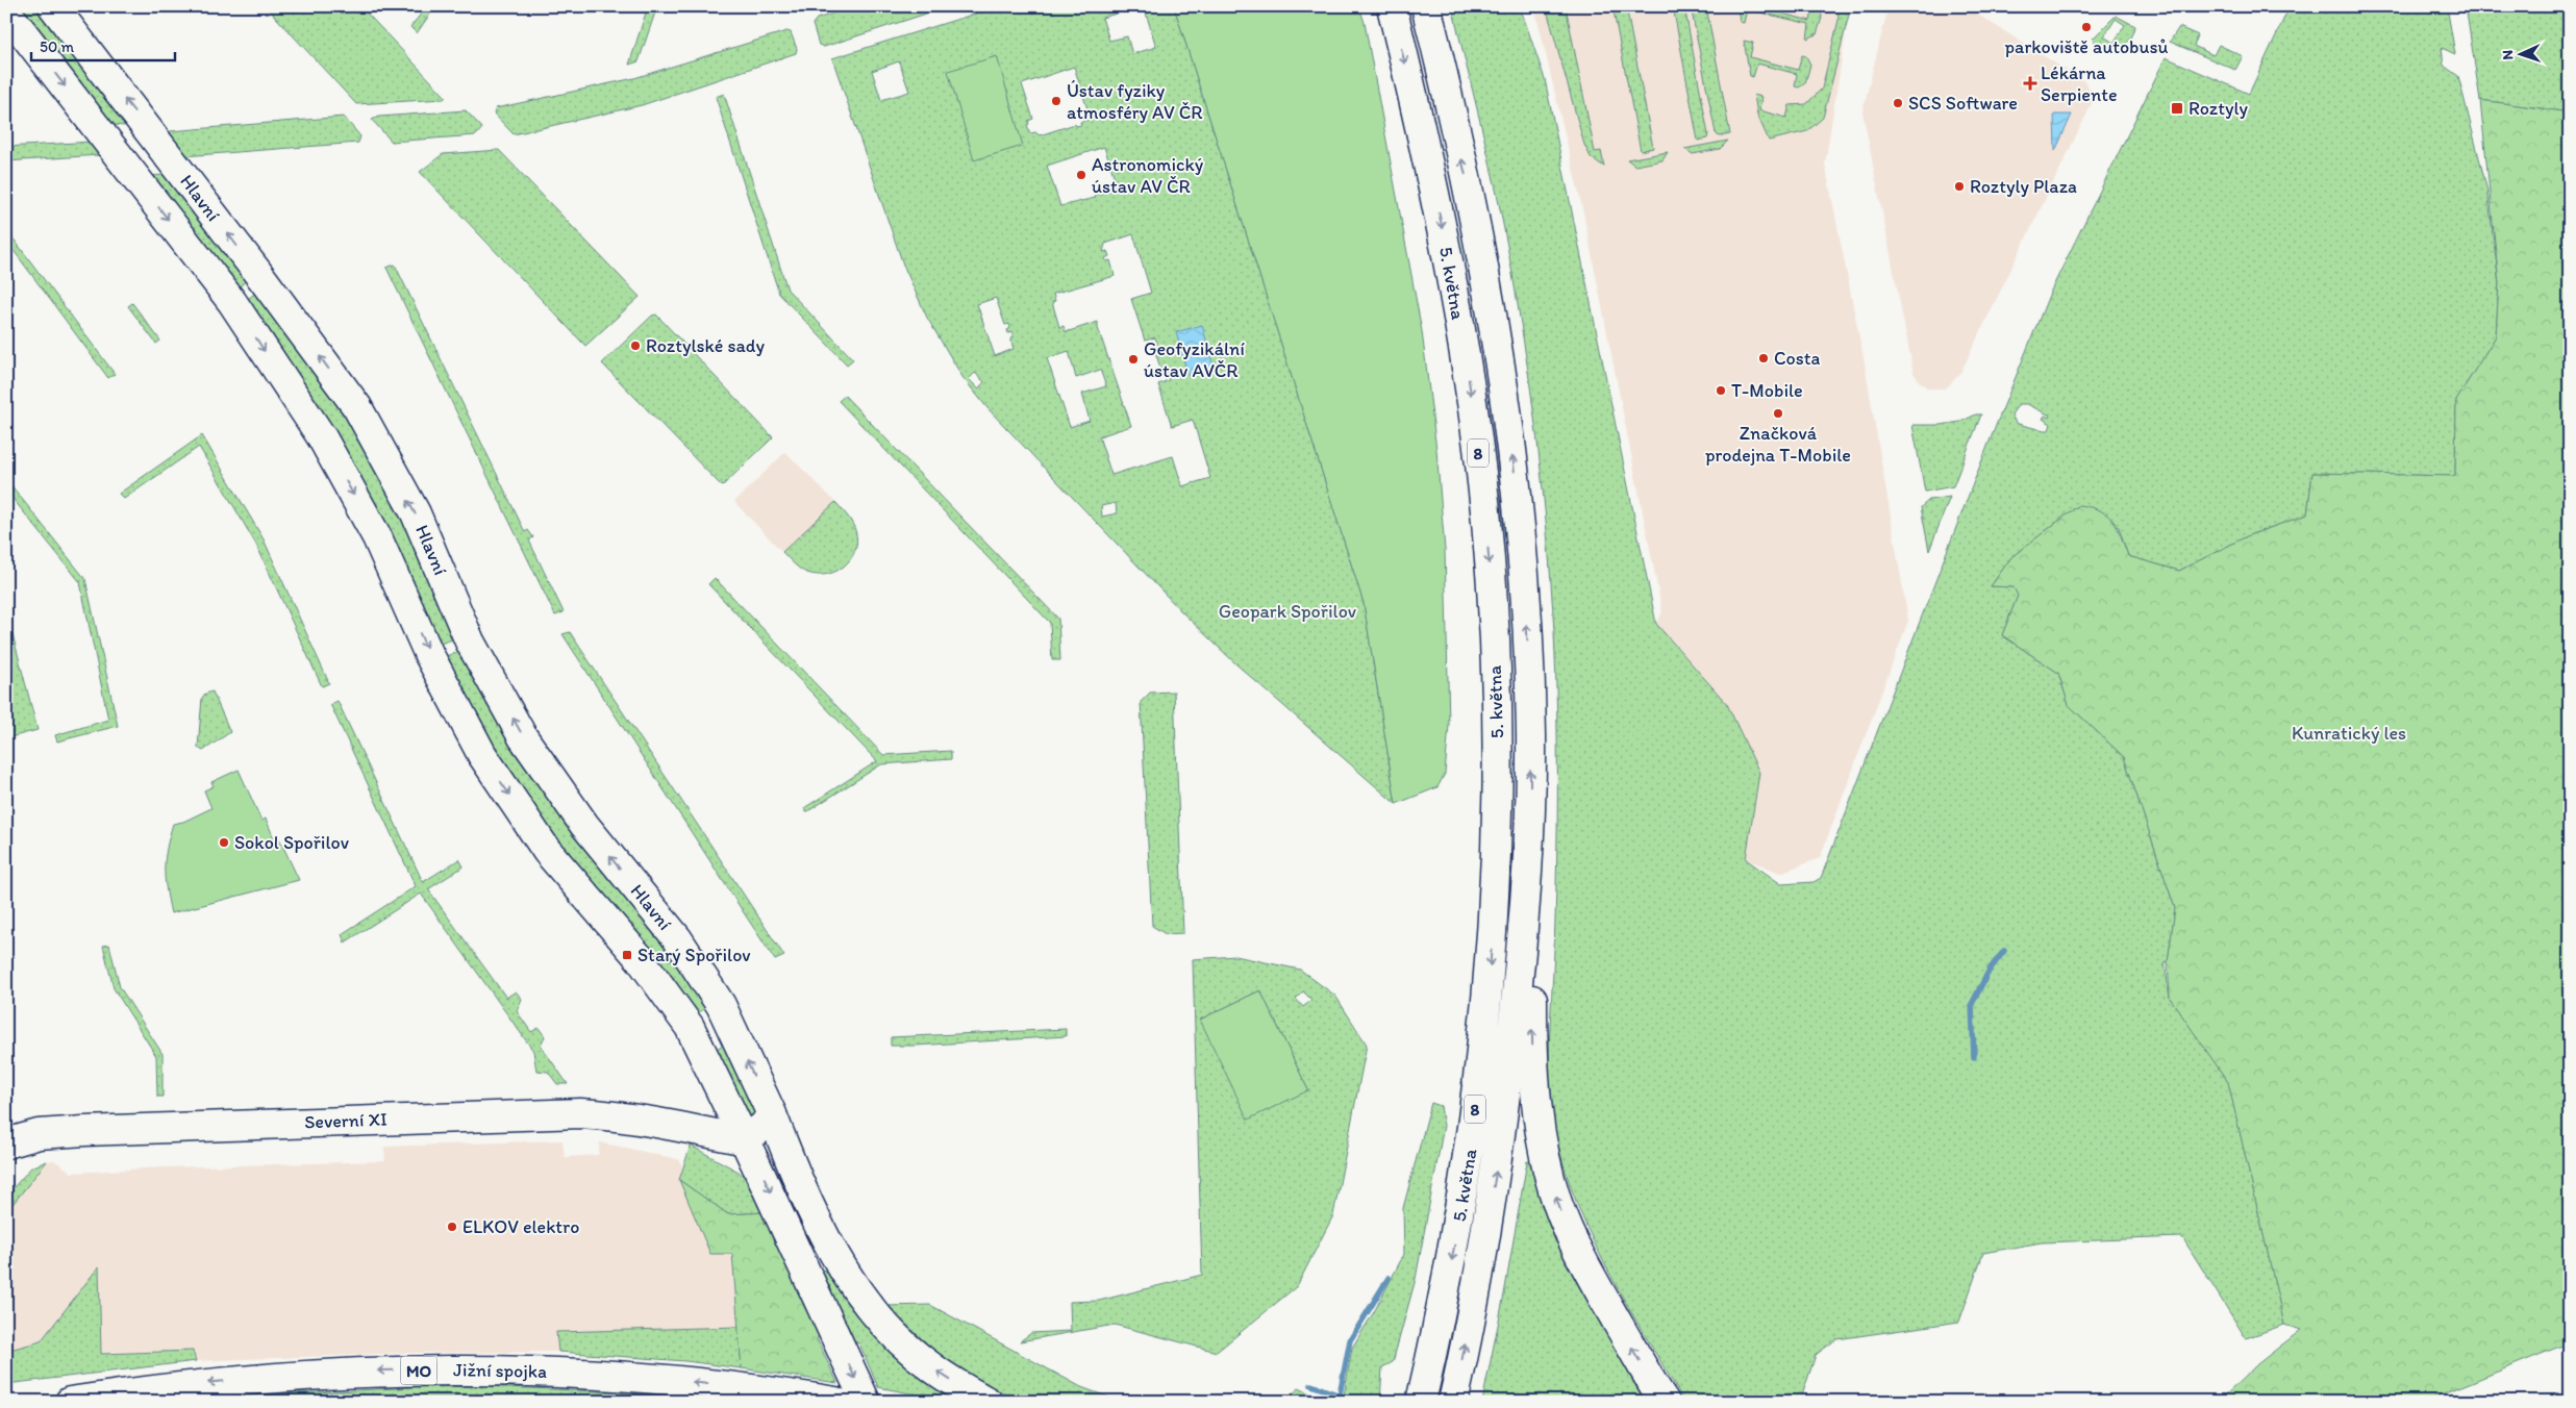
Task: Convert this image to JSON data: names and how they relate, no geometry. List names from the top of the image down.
{
  "streets": {
    "main road": [
      "Hlavní",
      "5. května",
      "8",
      "Severní XI",
      "MO",
      "Jižní spojka"
    ]
  },
  "crossings": [
    ["Hlavní", "Severní XI"]
  ],
  "one_way": ["Jižní spojka"],
  "parks": ["Geopark Spořilov", "Kunratický les"],
  "places": {
    "other": [
      "parkoviště autobusů",
      "Ústav fyziky atmosféry AV ČR",
      "SCS Software",
      "Astronomický ústav AV ČR",
      "Roztyly Plaza",
      "Roztylské sady",
      "Costa",
      "Geofyzikální ústav AVČR",
      "T-Mobile",
      "Značková prodejna T-Mobile",
      "Sokol Spořilov",
      "ELKOV elektro"
    ],
    "health": ["Lékárna Serpiente"],
    "transit": ["Roztyly", "Starý Spořilov"]
  },
  "scale_bar": "50 m",
  "north": "left"
}
